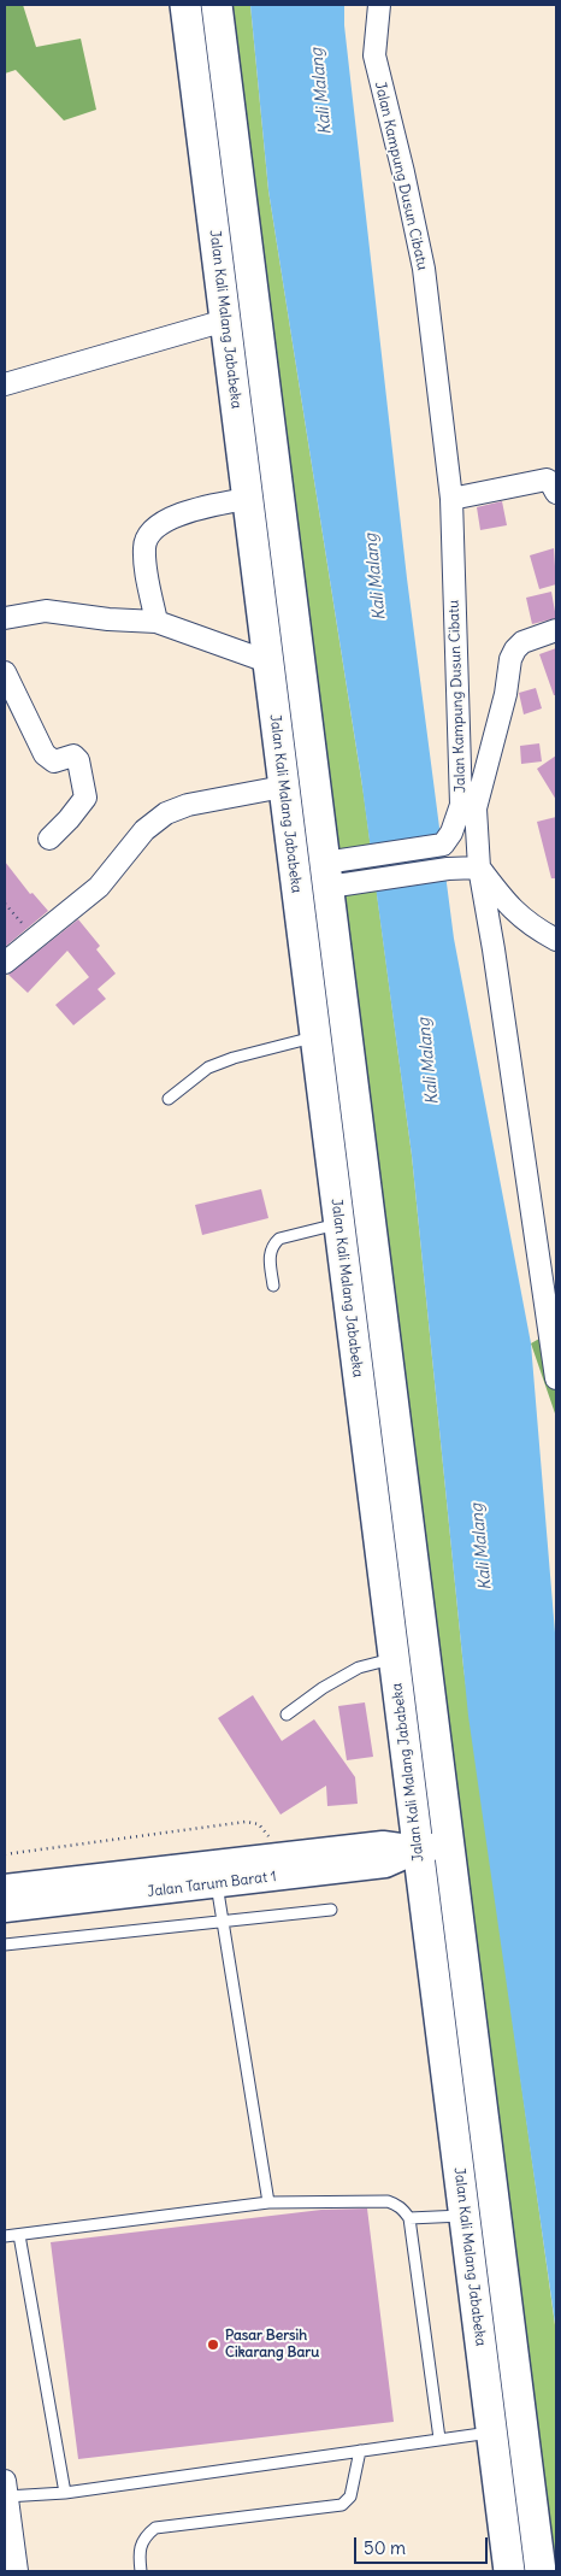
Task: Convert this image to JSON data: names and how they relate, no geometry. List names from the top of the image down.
{
  "streets": {
    "main road": ["Jalan Kali Malang Jababeka"],
    "street": ["Jalan Kampung Dusun Cibatu", "Jalan Tarum Barat 1"]
  },
  "crossings": [
    ["Jalan Kali Malang Jababeka", "Jalan Tarum Barat 1"]
  ],
  "water": ["Kali Malang"],
  "places": ["Pasar Bersih Cikarang Baru"],
  "scale_bar": "50 m"
}
